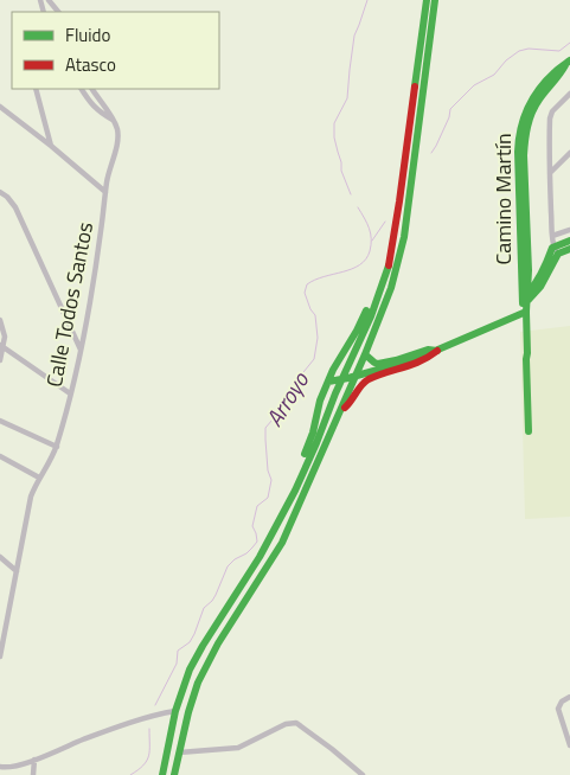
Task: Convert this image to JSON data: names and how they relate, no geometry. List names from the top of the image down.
{
  "streets": {
    "main road": ["Camino Martín"],
    "street": ["Calle Todos Santos"]
  },
  "water": ["Arroyo"],
  "legend": ["Fluido", "Atasco"]
}
